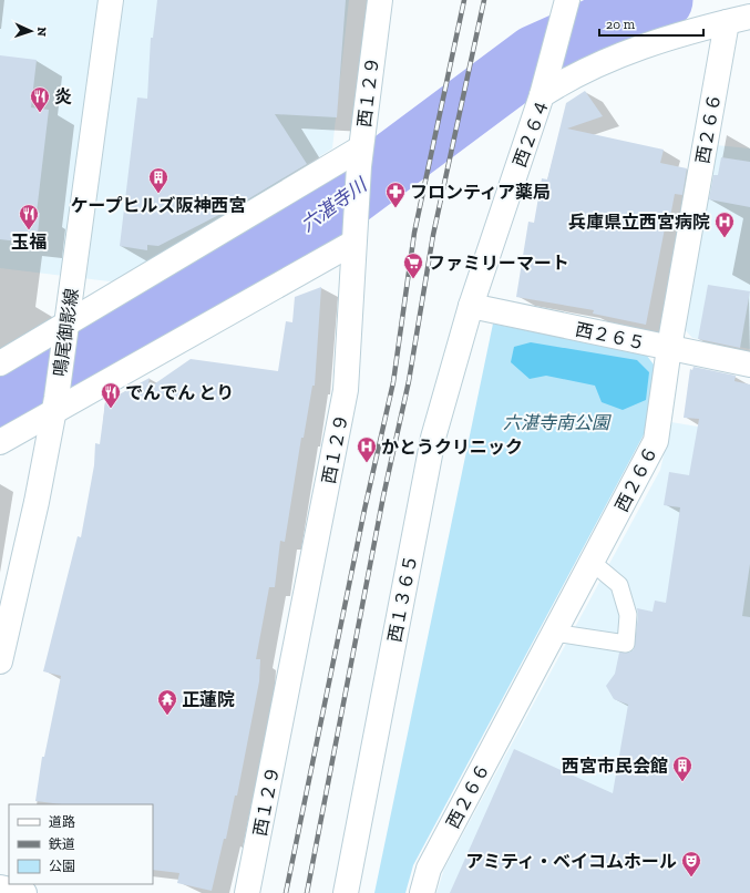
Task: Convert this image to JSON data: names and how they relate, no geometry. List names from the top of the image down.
{
  "streets": {
    "street": [
      "西１２９",
      "西２６６",
      "西２６４",
      "鳴尾御影線",
      "西２６５",
      "西１３６５"
    ]
  },
  "crossings": [
    ["西２６６", "西２６４"],
    ["西２６６", "西２６５"],
    ["西２６４", "西２６５"],
    ["西２６４", "西１３６５"],
    ["西２６５", "西１３６５"]
  ],
  "water": ["六湛寺川"],
  "parks": ["六湛寺南公園"],
  "places": {
    "restaurant": ["炎", "玉福", "でんでん とり"],
    "building": ["ケープヒルズ阪神西宮", "西宮市民会館"],
    "pharmacy": ["フロンティア薬局"],
    "hospital": ["兵庫県立西宮病院", "かとうクリニック"],
    "supermarket": ["ファミリーマート"],
    "temple": ["正蓮院"],
    "theatre": ["アミティ・ベイコムホール"]
  },
  "legend": ["道路", "鉄道", "公園"],
  "scale_bar": "20 m",
  "north": "right"
}
